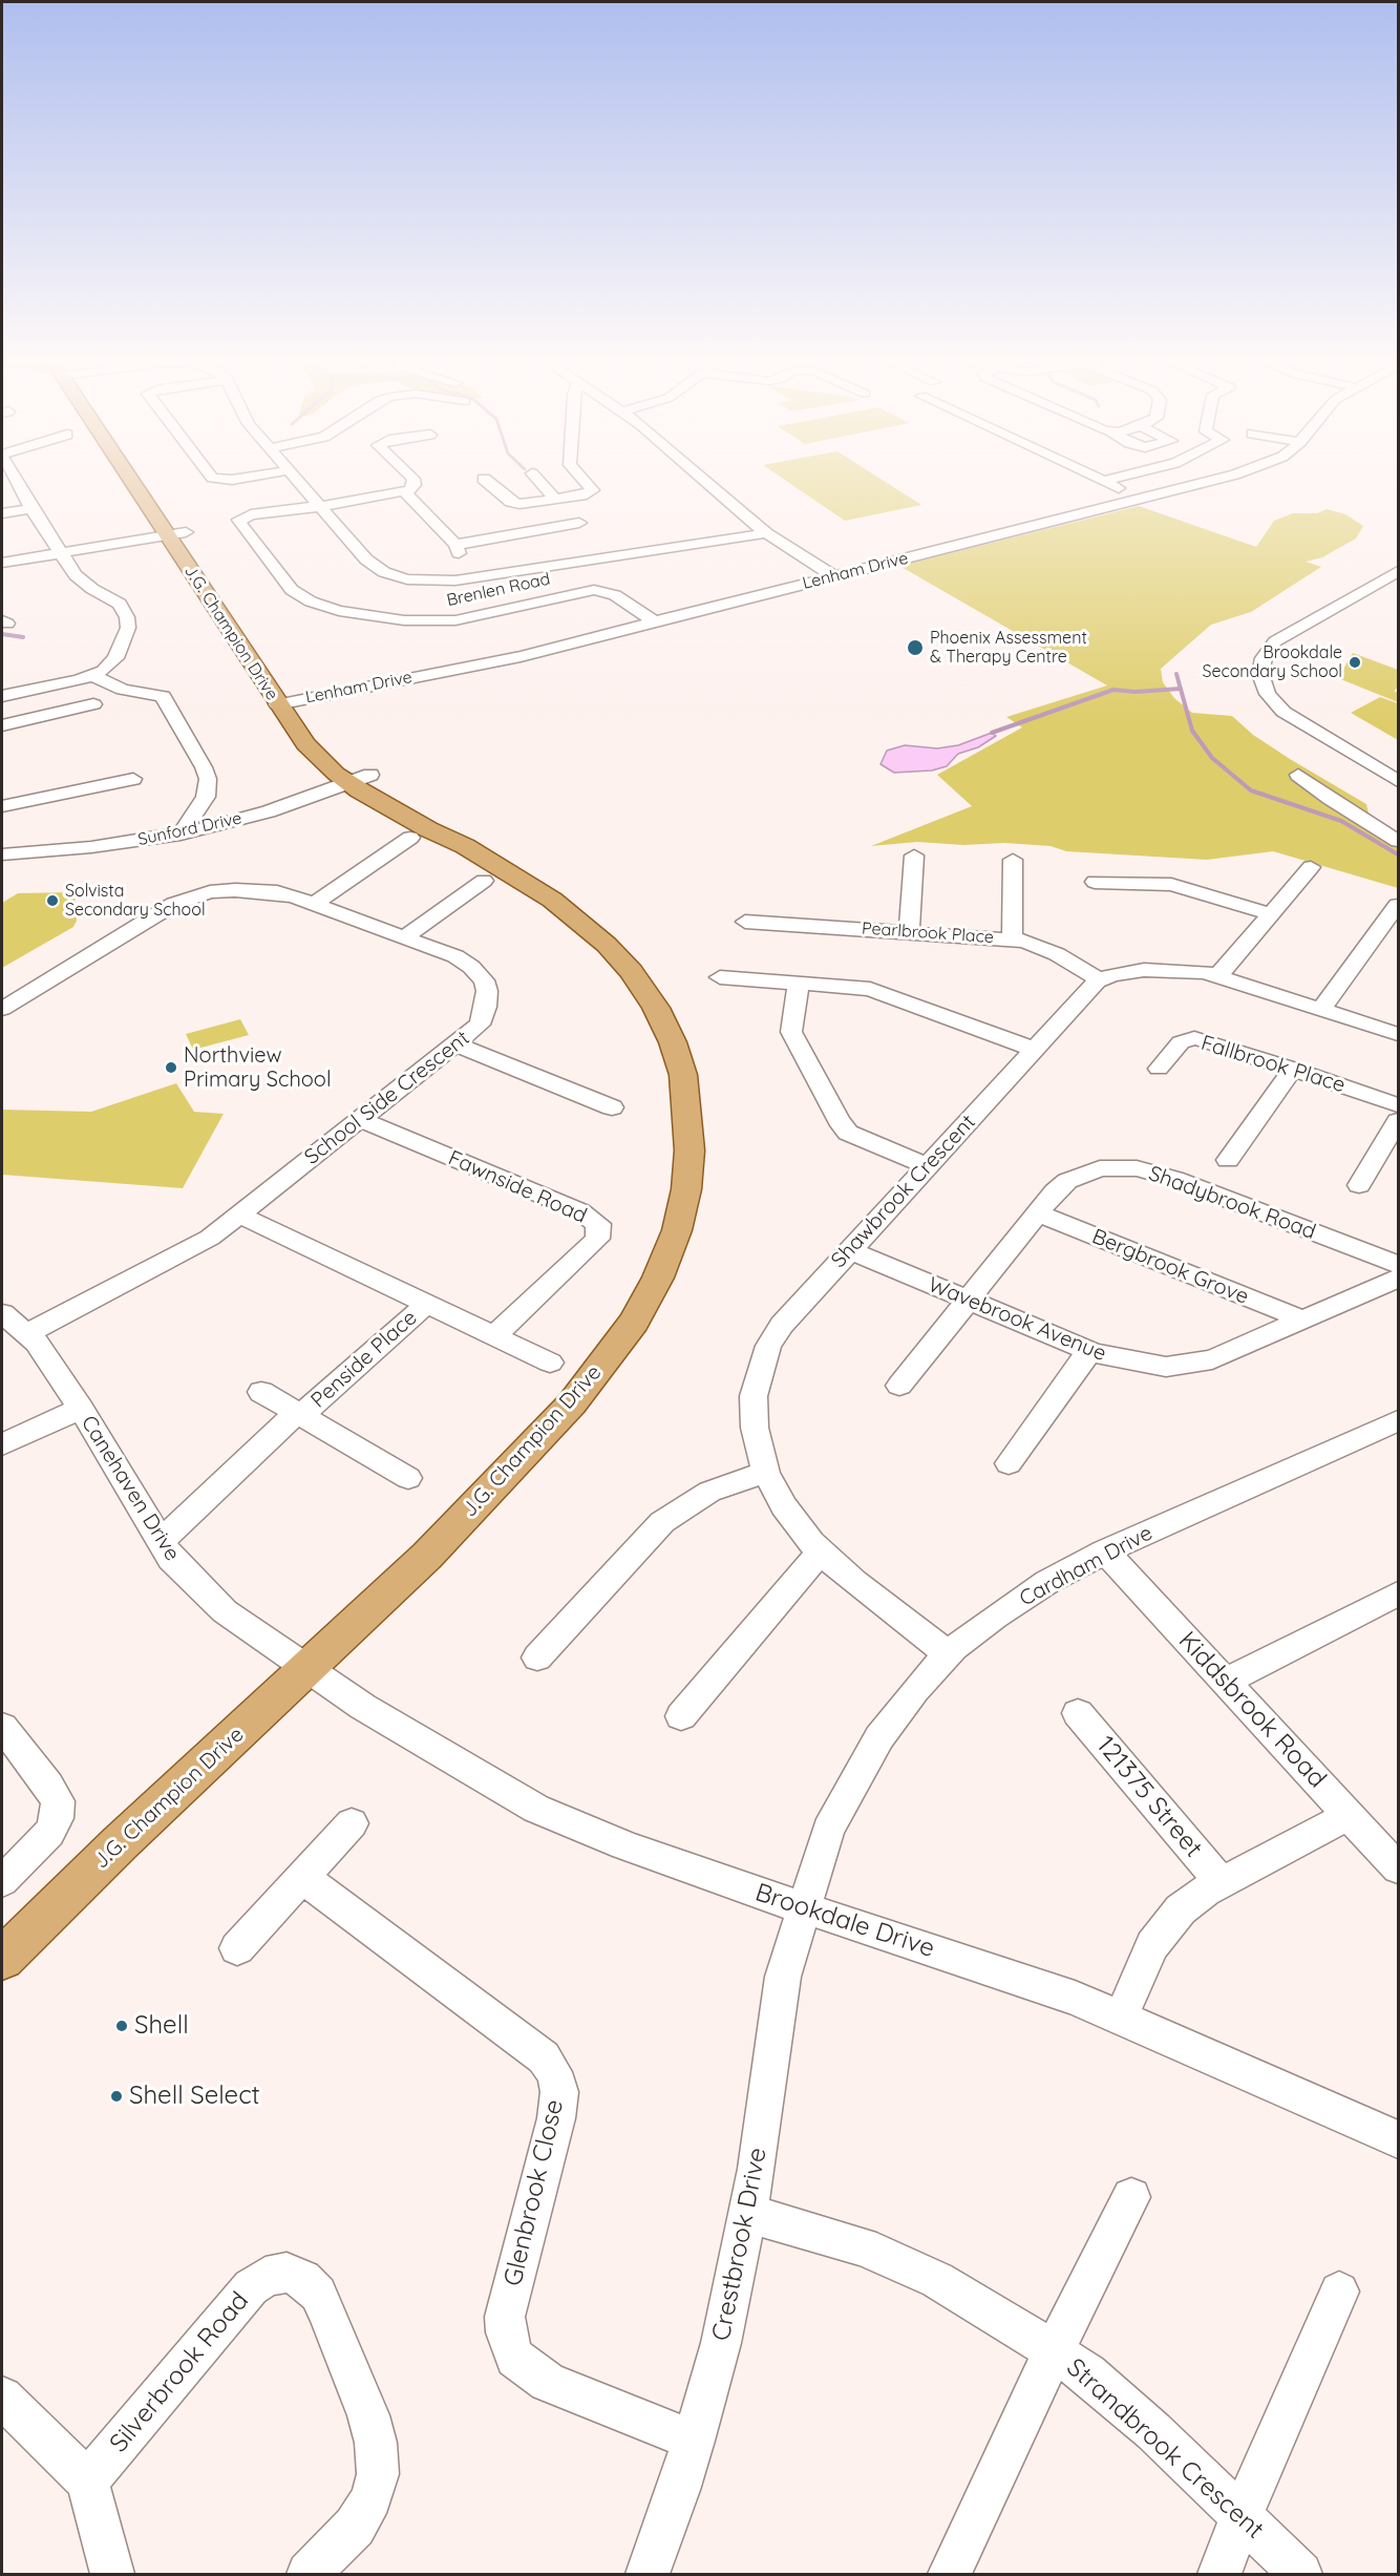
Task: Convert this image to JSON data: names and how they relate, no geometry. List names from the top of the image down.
{
  "streets": {
    "main road": ["J.G. Champion Drive"],
    "street": [
      "Lenham Drive",
      "Brenlen Road",
      "Sunford Drive",
      "Pearlbrook Place",
      "Fallbrook Place",
      "School Side Crescent",
      "Fawnside Road",
      "Shawbrook Crescent",
      "Shadybrook Road",
      "Bergbrook Grove",
      "Wavebrook Avenue",
      "Penside Place",
      "Canehaven Drive",
      "Cardham Drive",
      "Kiddsbrook Road",
      "121375 Street",
      "Brookdale Drive",
      "Glenbrook Close",
      "Crestbrook Drive",
      "Silverbrook Road",
      "Strandbrook Crescent"
    ]
  },
  "crossings": [
    ["Lenham Drive", "Brenlen Road"],
    ["Lenham Drive", "J.G. Champion Drive"],
    ["J.G. Champion Drive", "Sunford Drive"],
    ["J.G. Champion Drive", "Canehaven Drive"],
    ["J.G. Champion Drive", "Brookdale Drive"],
    ["Pearlbrook Place", "Shawbrook Crescent"],
    ["School Side Crescent", "Fawnside Road"],
    ["School Side Crescent", "Canehaven Drive"],
    ["Shawbrook Crescent", "Wavebrook Avenue"],
    ["Shawbrook Crescent", "Cardham Drive"],
    ["Shadybrook Road", "Bergbrook Grove"],
    ["Shadybrook Road", "Wavebrook Avenue"],
    ["Bergbrook Grove", "Wavebrook Avenue"],
    ["Canehaven Drive", "Brookdale Drive"],
    ["Cardham Drive", "Kiddsbrook Road"],
    ["Cardham Drive", "Brookdale Drive"],
    ["Cardham Drive", "Crestbrook Drive"],
    ["Brookdale Drive", "Crestbrook Drive"],
    ["Glenbrook Close", "Crestbrook Drive"],
    ["Crestbrook Drive", "Strandbrook Crescent"]
  ],
  "places": [
    "Phoenix Assessment & Therapy Centre",
    "Brookdale Secondary School",
    "Solvista Secondary School",
    "Northview Primary School",
    "Shell",
    "Shell Select"
  ]
}
